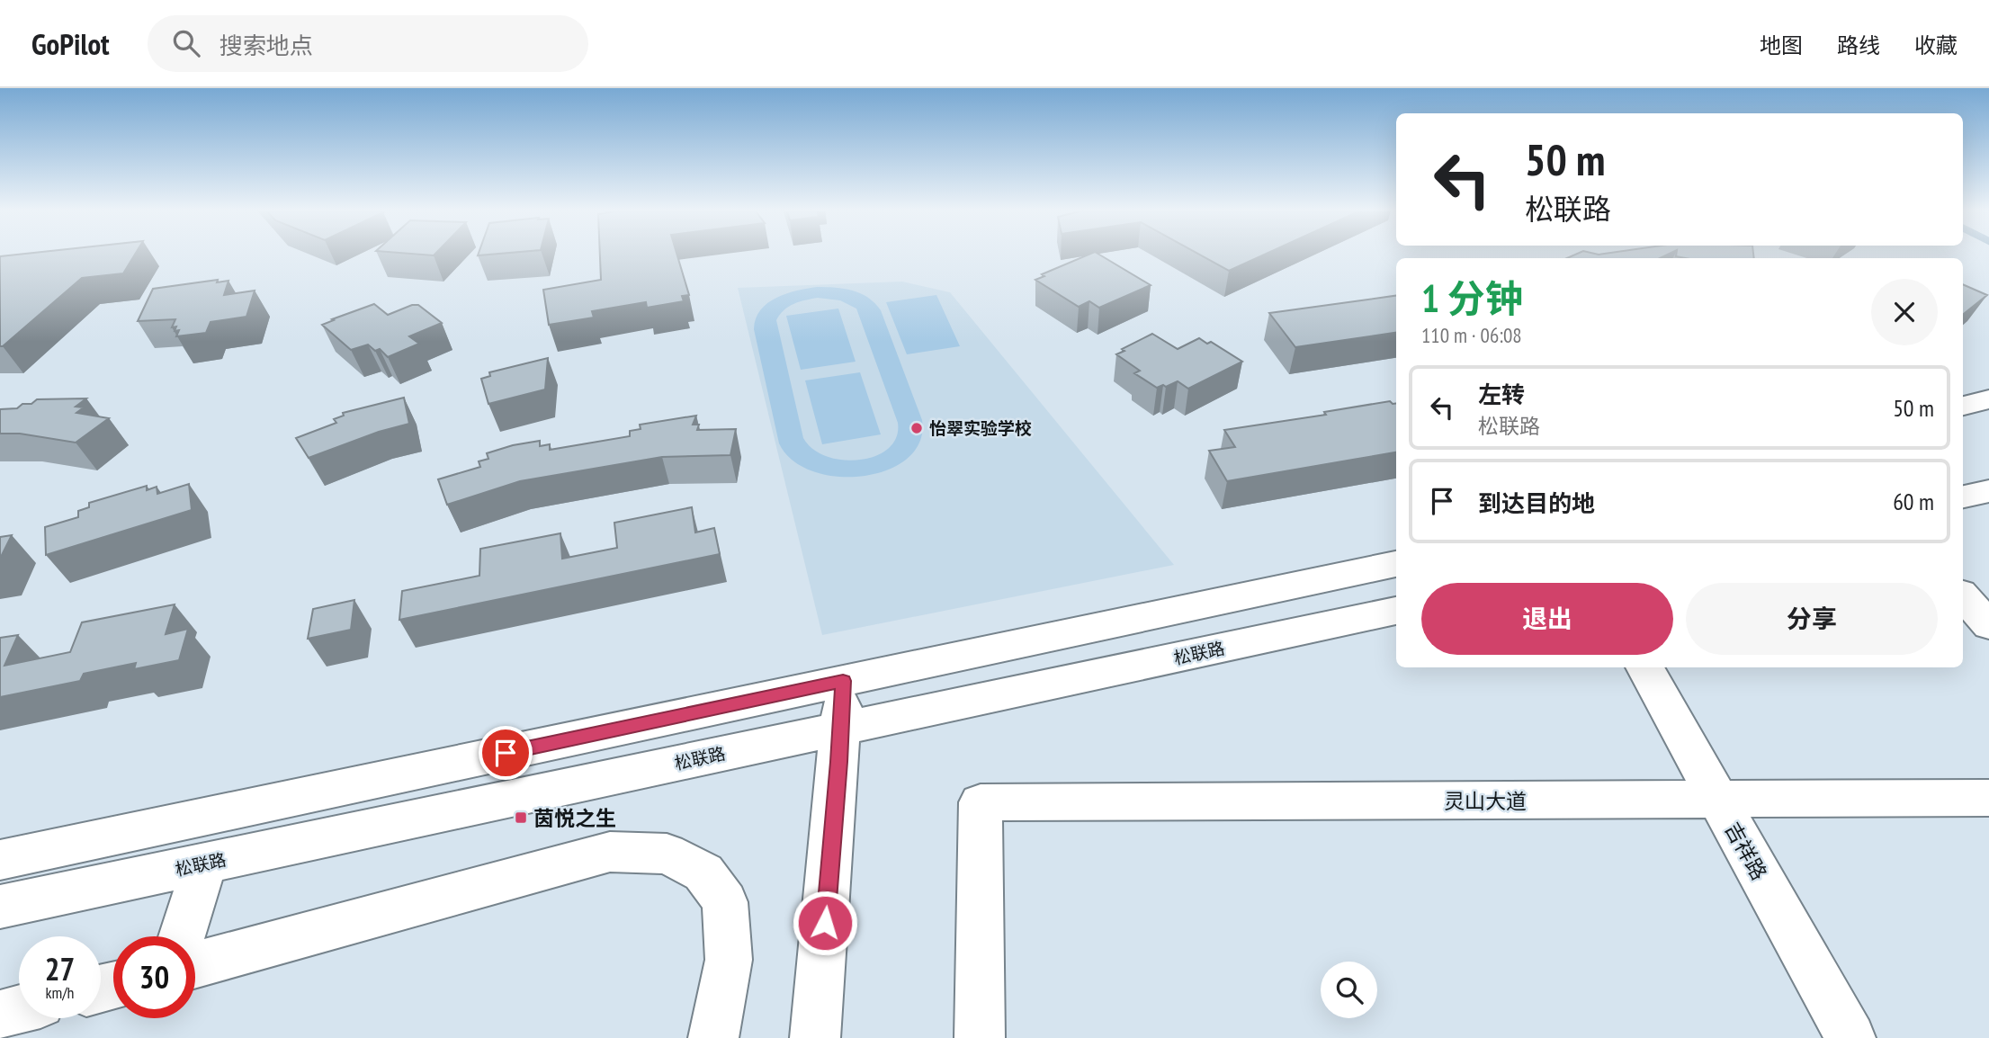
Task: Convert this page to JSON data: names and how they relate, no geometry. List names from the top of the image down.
{
  "streets": {
    "street": ["松联路", "灵山大道", "吉祥路"]
  },
  "crossings": [
    ["灵山大道", "吉祥路"]
  ],
  "places": {
    "other": ["怡翠实验学校"],
    "transit": ["茵悦之生"]
  },
  "page": {
    "header": "GoPilot",
    "search": "搜索地点",
    "nav": ["地图", "路线", "收藏"],
    "turn": ["50 m", "松联路"],
    "heading": ["1 分钟", "110 m · 06:08"],
    "list": [
      {
        "name": "左转",
        "note": "松联路",
        "value": "50 m"
      },
      {
        "name": "到达目的地",
        "value": "60 m"
      }
    ],
    "buttons": ["退出", "分享"],
    "speed": "27 km/h",
    "limit": "30"
  }
}
